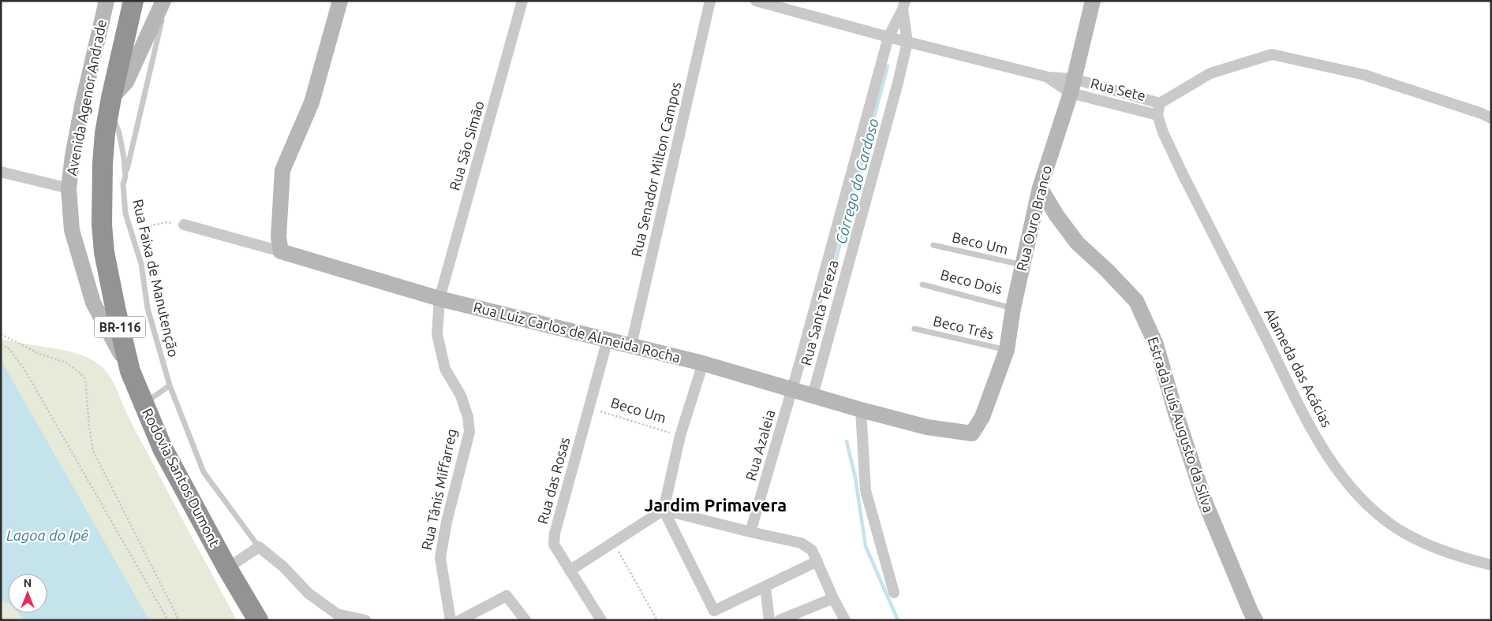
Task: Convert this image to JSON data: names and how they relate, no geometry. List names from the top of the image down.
{
  "streets": {
    "highway": ["BR-116", "Rodovia Santos Dumont"],
    "street": [
      "Rua Sete",
      "Avenida Agenor Andrade",
      "Rua São Simão",
      "Rua Senador Milton Campos",
      "Rua Ouro Branco",
      "Rua Santa Tereza",
      "Rua Luiz Carlos de Almeida Rocha",
      "Alameda das Acácias",
      "Estrada Luís Augusto da Silva",
      "Rua Azaleia",
      "Rua das Rosas",
      "Rua Tânis Miffarreg"
    ],
    "lane": [
      "Beco Um",
      "Rua Faixa de Manutenção",
      "Beco Dois",
      "Beco Três"
    ]
  },
  "crossings": [
    ["Rua Sete", "Rua Ouro Branco"],
    ["Rua Sete", "Rua Santa Tereza"],
    ["Rua Sete", "Alameda das Acácias"],
    ["Avenida Agenor Andrade", "Rua Faixa de Manutenção"],
    ["Avenida Agenor Andrade", "Rodovia Santos Dumont"],
    ["Rua São Simão", "Rua Luiz Carlos de Almeida Rocha"],
    ["Rua São Simão", "Rua Tânis Miffarreg"],
    ["Rua Senador Milton Campos", "Rua Luiz Carlos de Almeida Rocha"],
    ["Rua Ouro Branco", "Beco Um"],
    ["Rua Ouro Branco", "Beco Dois"],
    ["Rua Ouro Branco", "Beco Três"],
    ["Rua Ouro Branco", "Rua Luiz Carlos de Almeida Rocha"],
    ["Rua Ouro Branco", "Estrada Luís Augusto da Silva"],
    ["Beco Um", "Rua das Rosas"],
    ["Rua Faixa de Manutenção", "Rodovia Santos Dumont"],
    ["Rua Santa Tereza", "Rua Luiz Carlos de Almeida Rocha"],
    ["Rua Santa Tereza", "Rua Azaleia"],
    ["Rua Luiz Carlos de Almeida Rocha", "Rua Azaleia"],
    ["Rua Luiz Carlos de Almeida Rocha", "Rua das Rosas"],
    ["Rua Luiz Carlos de Almeida Rocha", "Rua Tânis Miffarreg"]
  ],
  "districts": ["Jardim Primavera"],
  "water": ["Córrego do Cardoso", "Lagoa do Ipê"],
  "north": "top"
}
